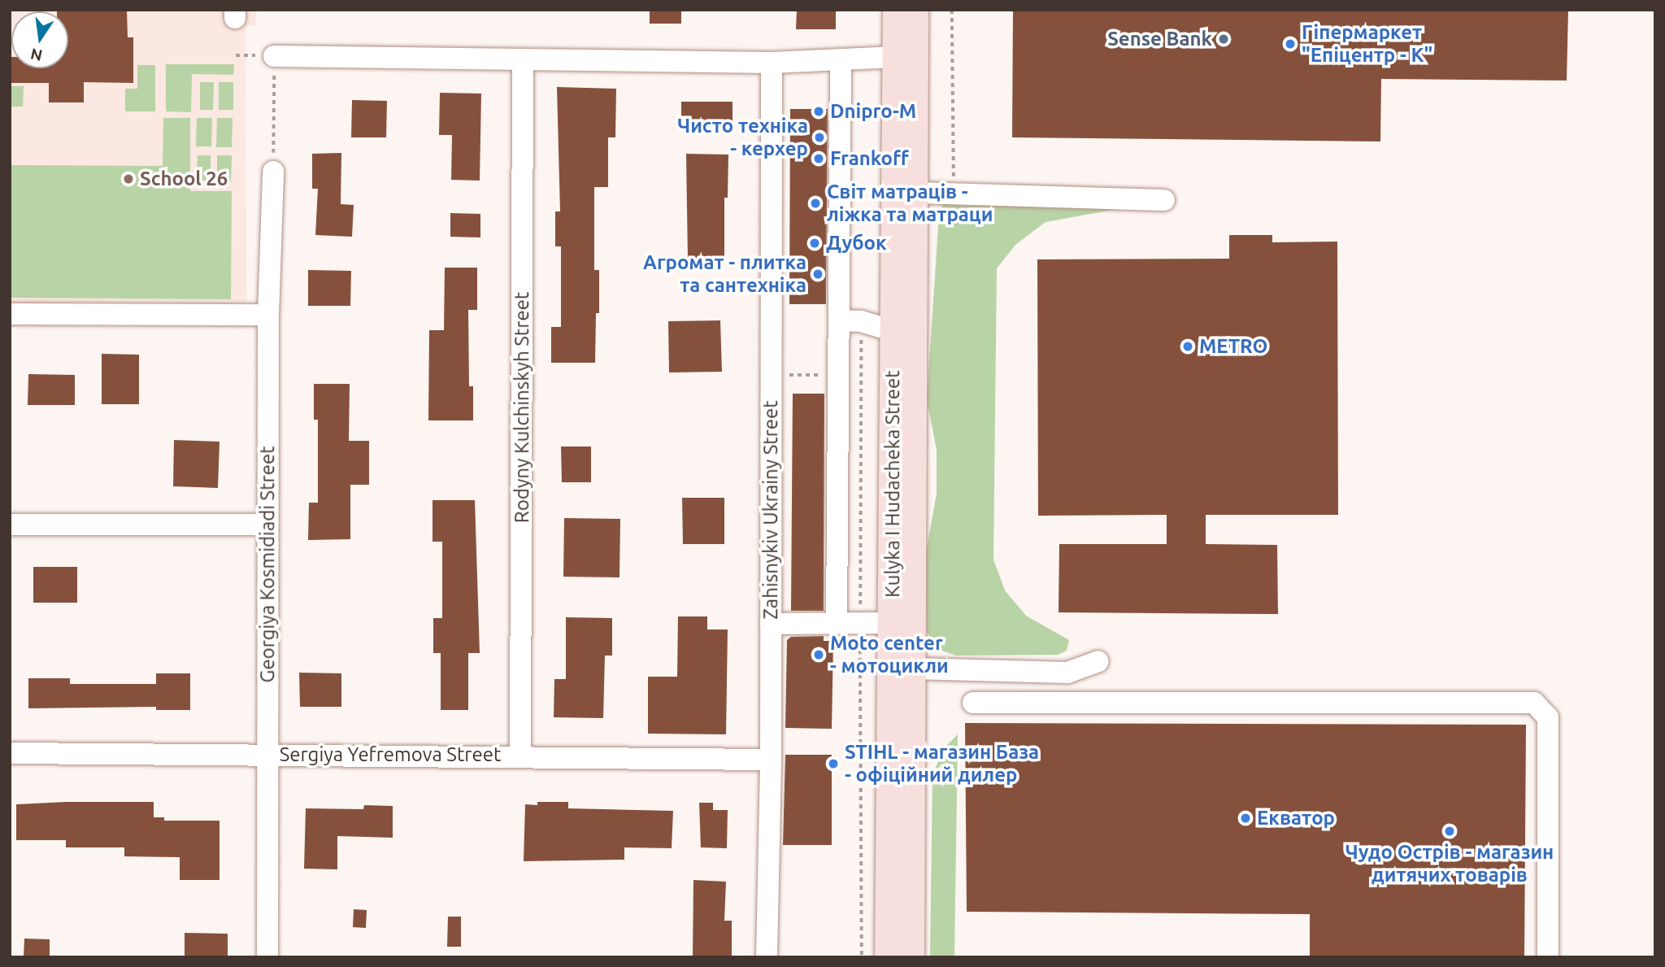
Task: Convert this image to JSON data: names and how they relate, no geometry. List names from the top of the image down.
{
  "streets": {
    "main road": ["Kulyka I Hudacheka Street"],
    "street": [
      "Rodyny Kulchinskyh Street",
      "Zahisnykiv Ukrainy Street",
      "Georgiya Kosmidiadi Street",
      "Sergiya Yefremova Street"
    ]
  },
  "crossings": [
    ["Rodyny Kulchinskyh Street", "Sergiya Yefremova Street"],
    ["Zahisnykiv Ukrainy Street", "Sergiya Yefremova Street"],
    ["Georgiya Kosmidiadi Street", "Sergiya Yefremova Street"]
  ],
  "places": [
    "Sense Bank",
    "Гіпермаркет \"Епіцентр - К\"",
    "Dnipro-M",
    "Чисто техніка - керхер",
    "Frankoff",
    "School 26",
    "Світ матраців - ліжка та матраци",
    "Дубок",
    "Агромат - плитка та сантехніка",
    "METRO",
    "Moto center - мотоцикли",
    "STIHL - магазин База - офіційний дилер",
    "Екватор",
    "Чудо Острів - магазин дитячих товарів"
  ],
  "north": "bottom"
}
